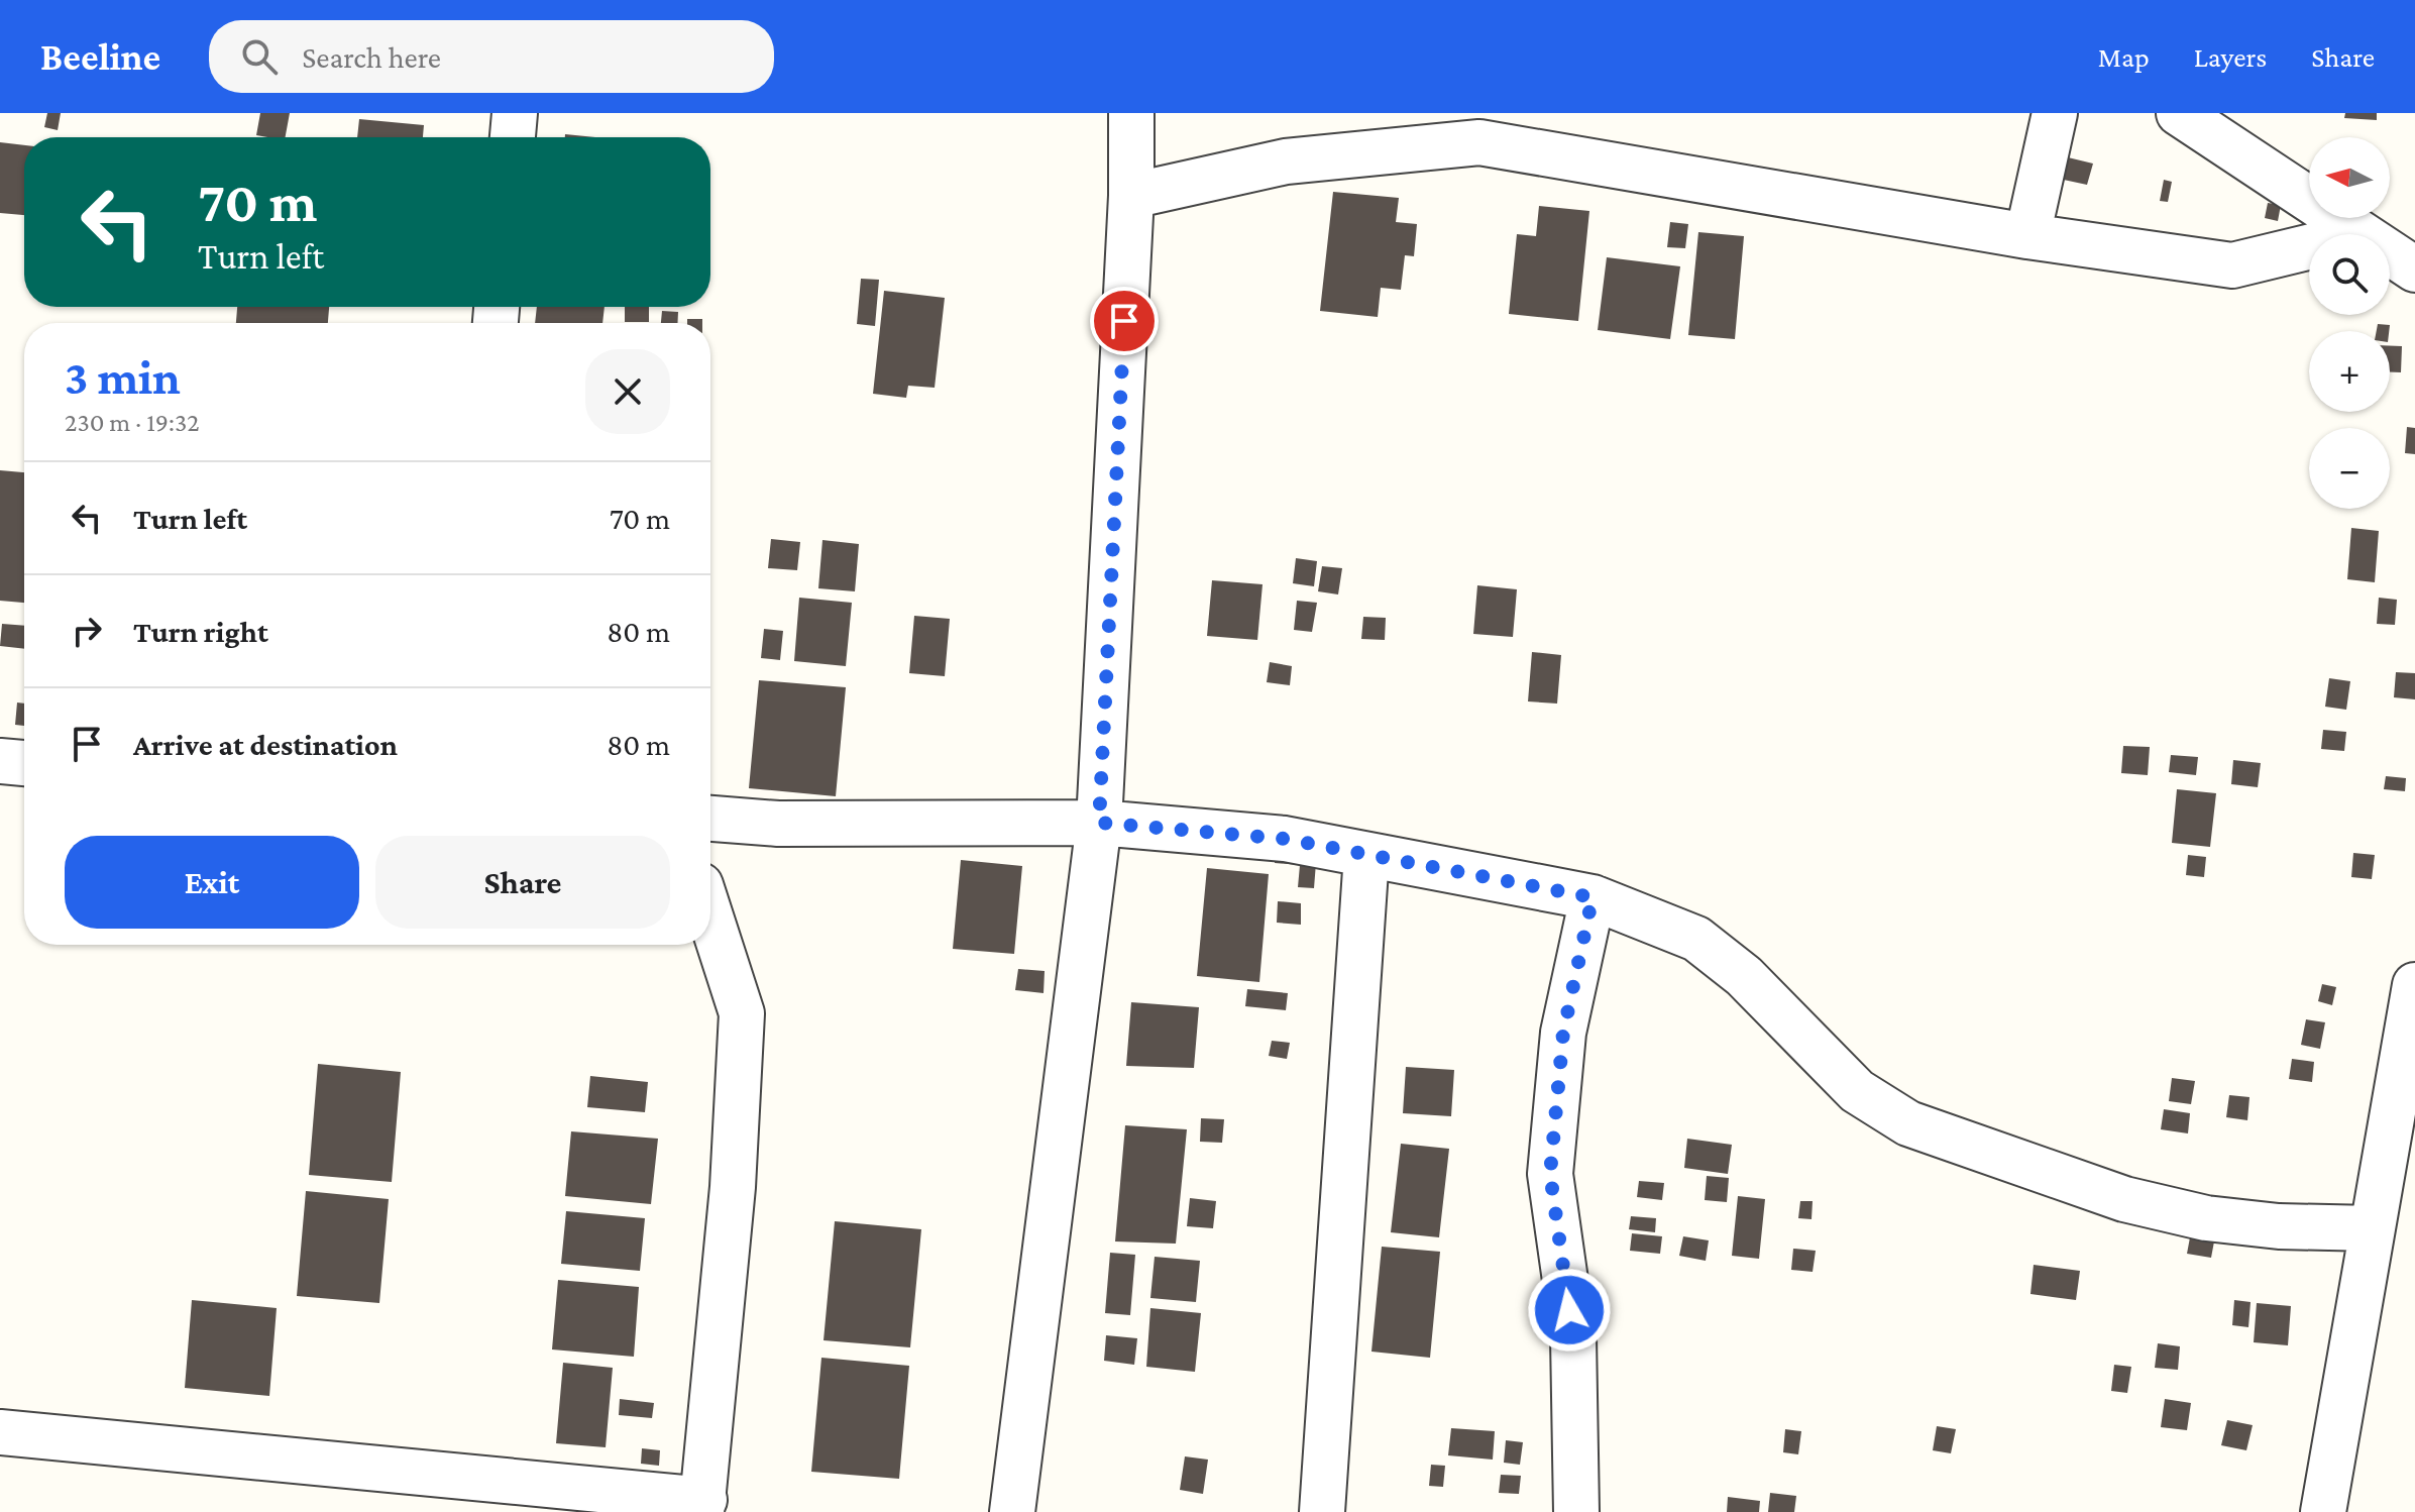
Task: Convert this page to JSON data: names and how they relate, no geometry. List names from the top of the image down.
{
  "north": "left",
  "page": {
    "header": "Beeline",
    "search": "Search here",
    "nav": ["Map", "Layers", "Share"],
    "map_buttons": ["+", "−"],
    "turn": ["70 m", "Turn left"],
    "heading": ["3 min", "230 m · 19:32"],
    "list": [
      {
        "name": "Turn left",
        "value": "70 m"
      },
      {
        "name": "Turn right",
        "value": "80 m"
      },
      {
        "name": "Arrive at destination",
        "value": "80 m"
      }
    ],
    "buttons": ["Exit", "Share"]
  }
}
